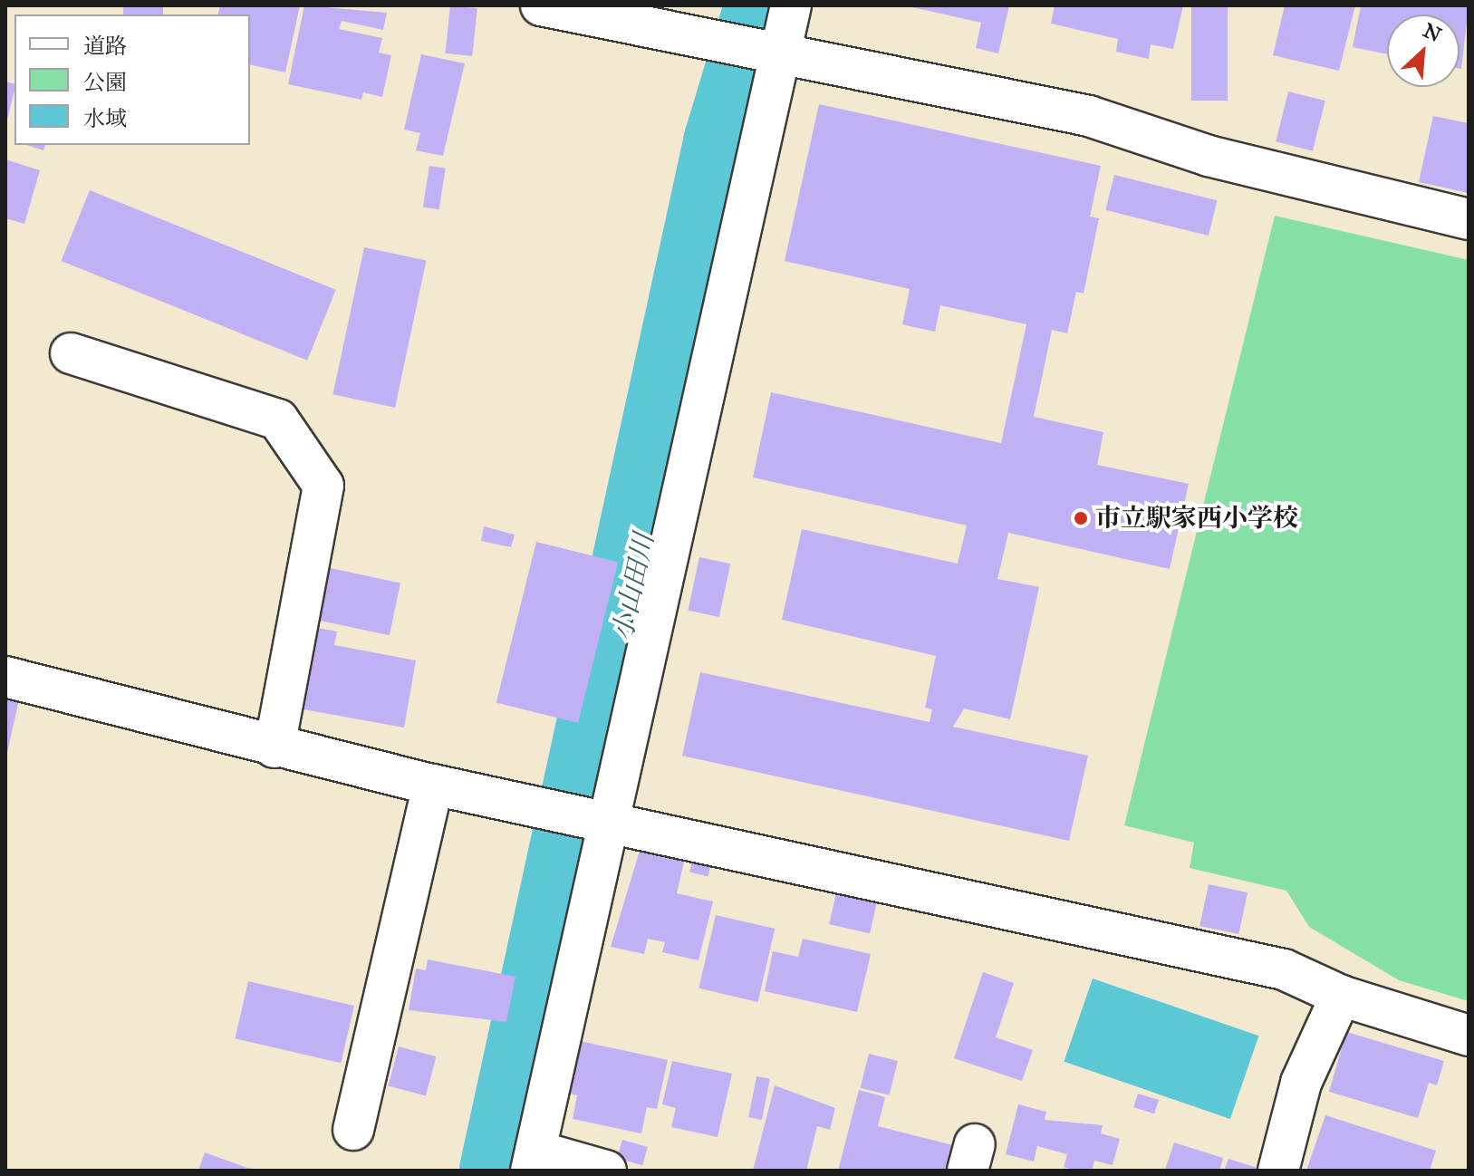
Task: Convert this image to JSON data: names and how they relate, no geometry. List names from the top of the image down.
{
  "water": ["小山田川"],
  "places": ["市立駅家西小学校"],
  "legend": ["道路", "公園", "水域"],
  "north": "top right"
}
